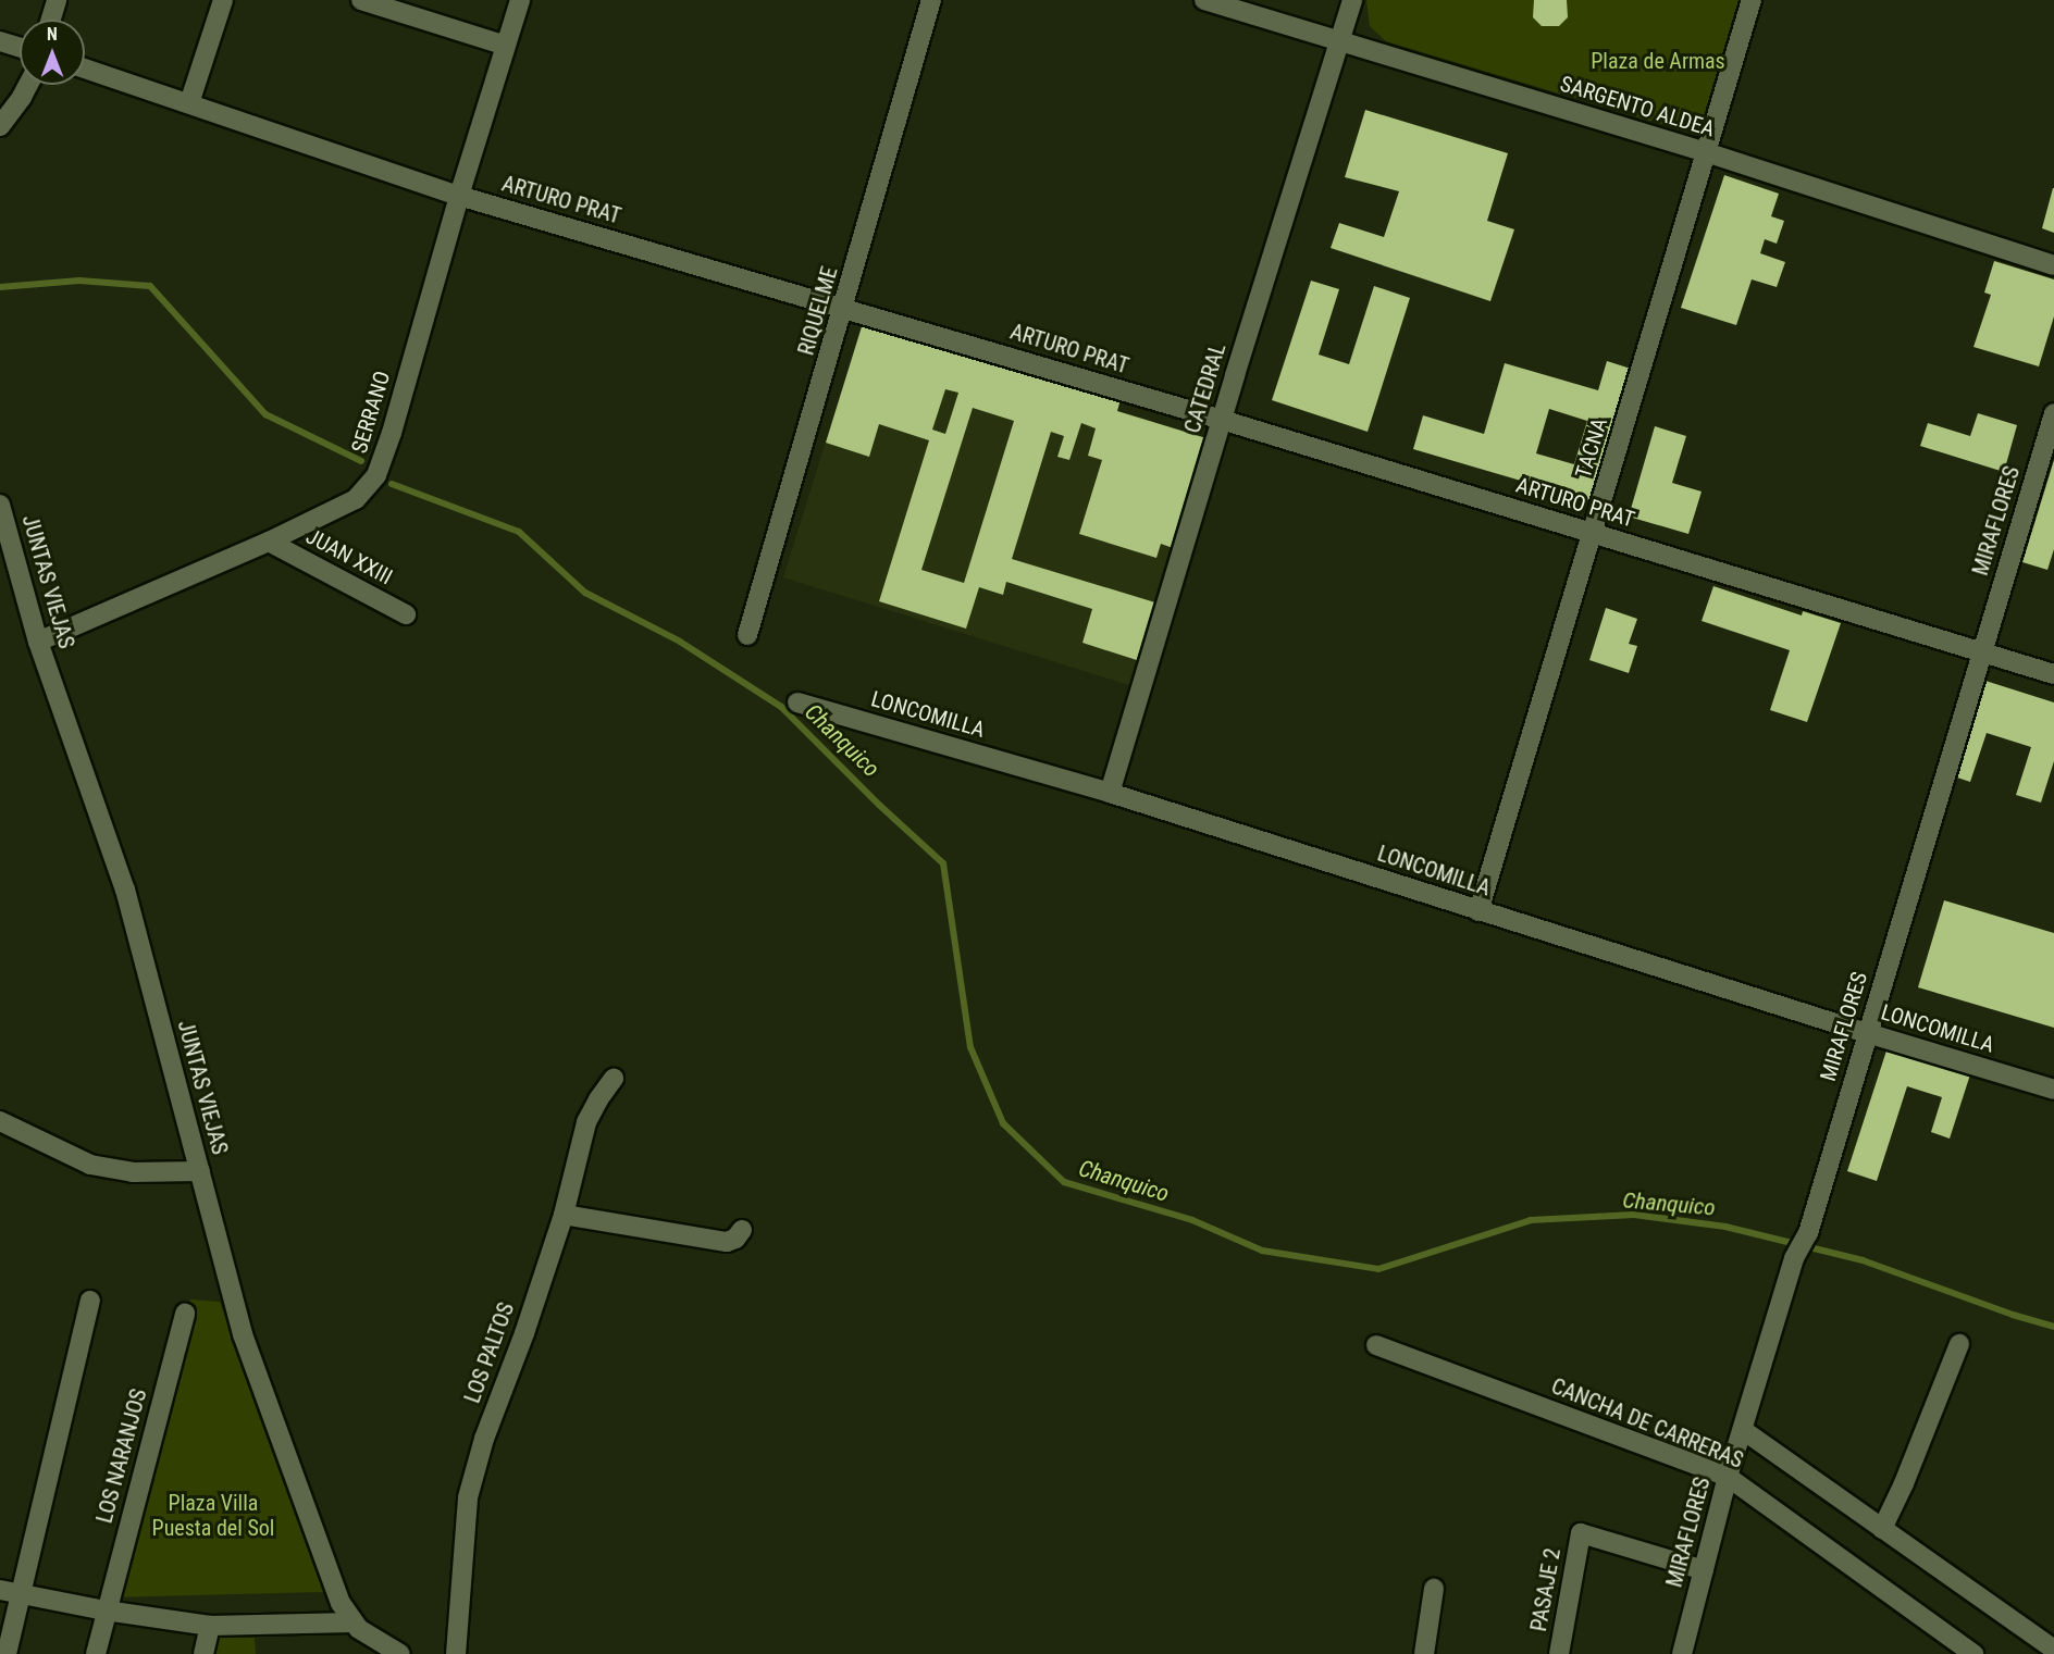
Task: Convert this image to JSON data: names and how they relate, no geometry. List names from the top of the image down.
{
  "streets": {
    "street": [
      "SARGENTO ALDEA",
      "ARTURO PRAT",
      "RIQUELME",
      "CATEDRAL",
      "SERRANO",
      "TACNA",
      "MIRAFLORES",
      "JUAN XXIII",
      "JUNTAS VIEJAS",
      "LONCOMILLA",
      "LOS PALTOS",
      "CANCHA DE CARRERAS",
      "LOS NARANJOS",
      "PASAJE 2"
    ]
  },
  "crossings": [
    ["SARGENTO ALDEA", "CATEDRAL"],
    ["SARGENTO ALDEA", "TACNA"],
    ["ARTURO PRAT", "RIQUELME"],
    ["ARTURO PRAT", "CATEDRAL"],
    ["ARTURO PRAT", "SERRANO"],
    ["ARTURO PRAT", "TACNA"],
    ["ARTURO PRAT", "MIRAFLORES"],
    ["CATEDRAL", "LONCOMILLA"],
    ["SERRANO", "JUAN XXIII"],
    ["SERRANO", "JUNTAS VIEJAS"],
    ["TACNA", "LONCOMILLA"],
    ["MIRAFLORES", "LONCOMILLA"],
    ["MIRAFLORES", "CANCHA DE CARRERAS"],
    ["MIRAFLORES", "PASAJE 2"]
  ],
  "water": ["Chanquico"],
  "parks": ["Plaza de Armas", "Plaza Villa Puesta del Sol"],
  "north": "top"
}
